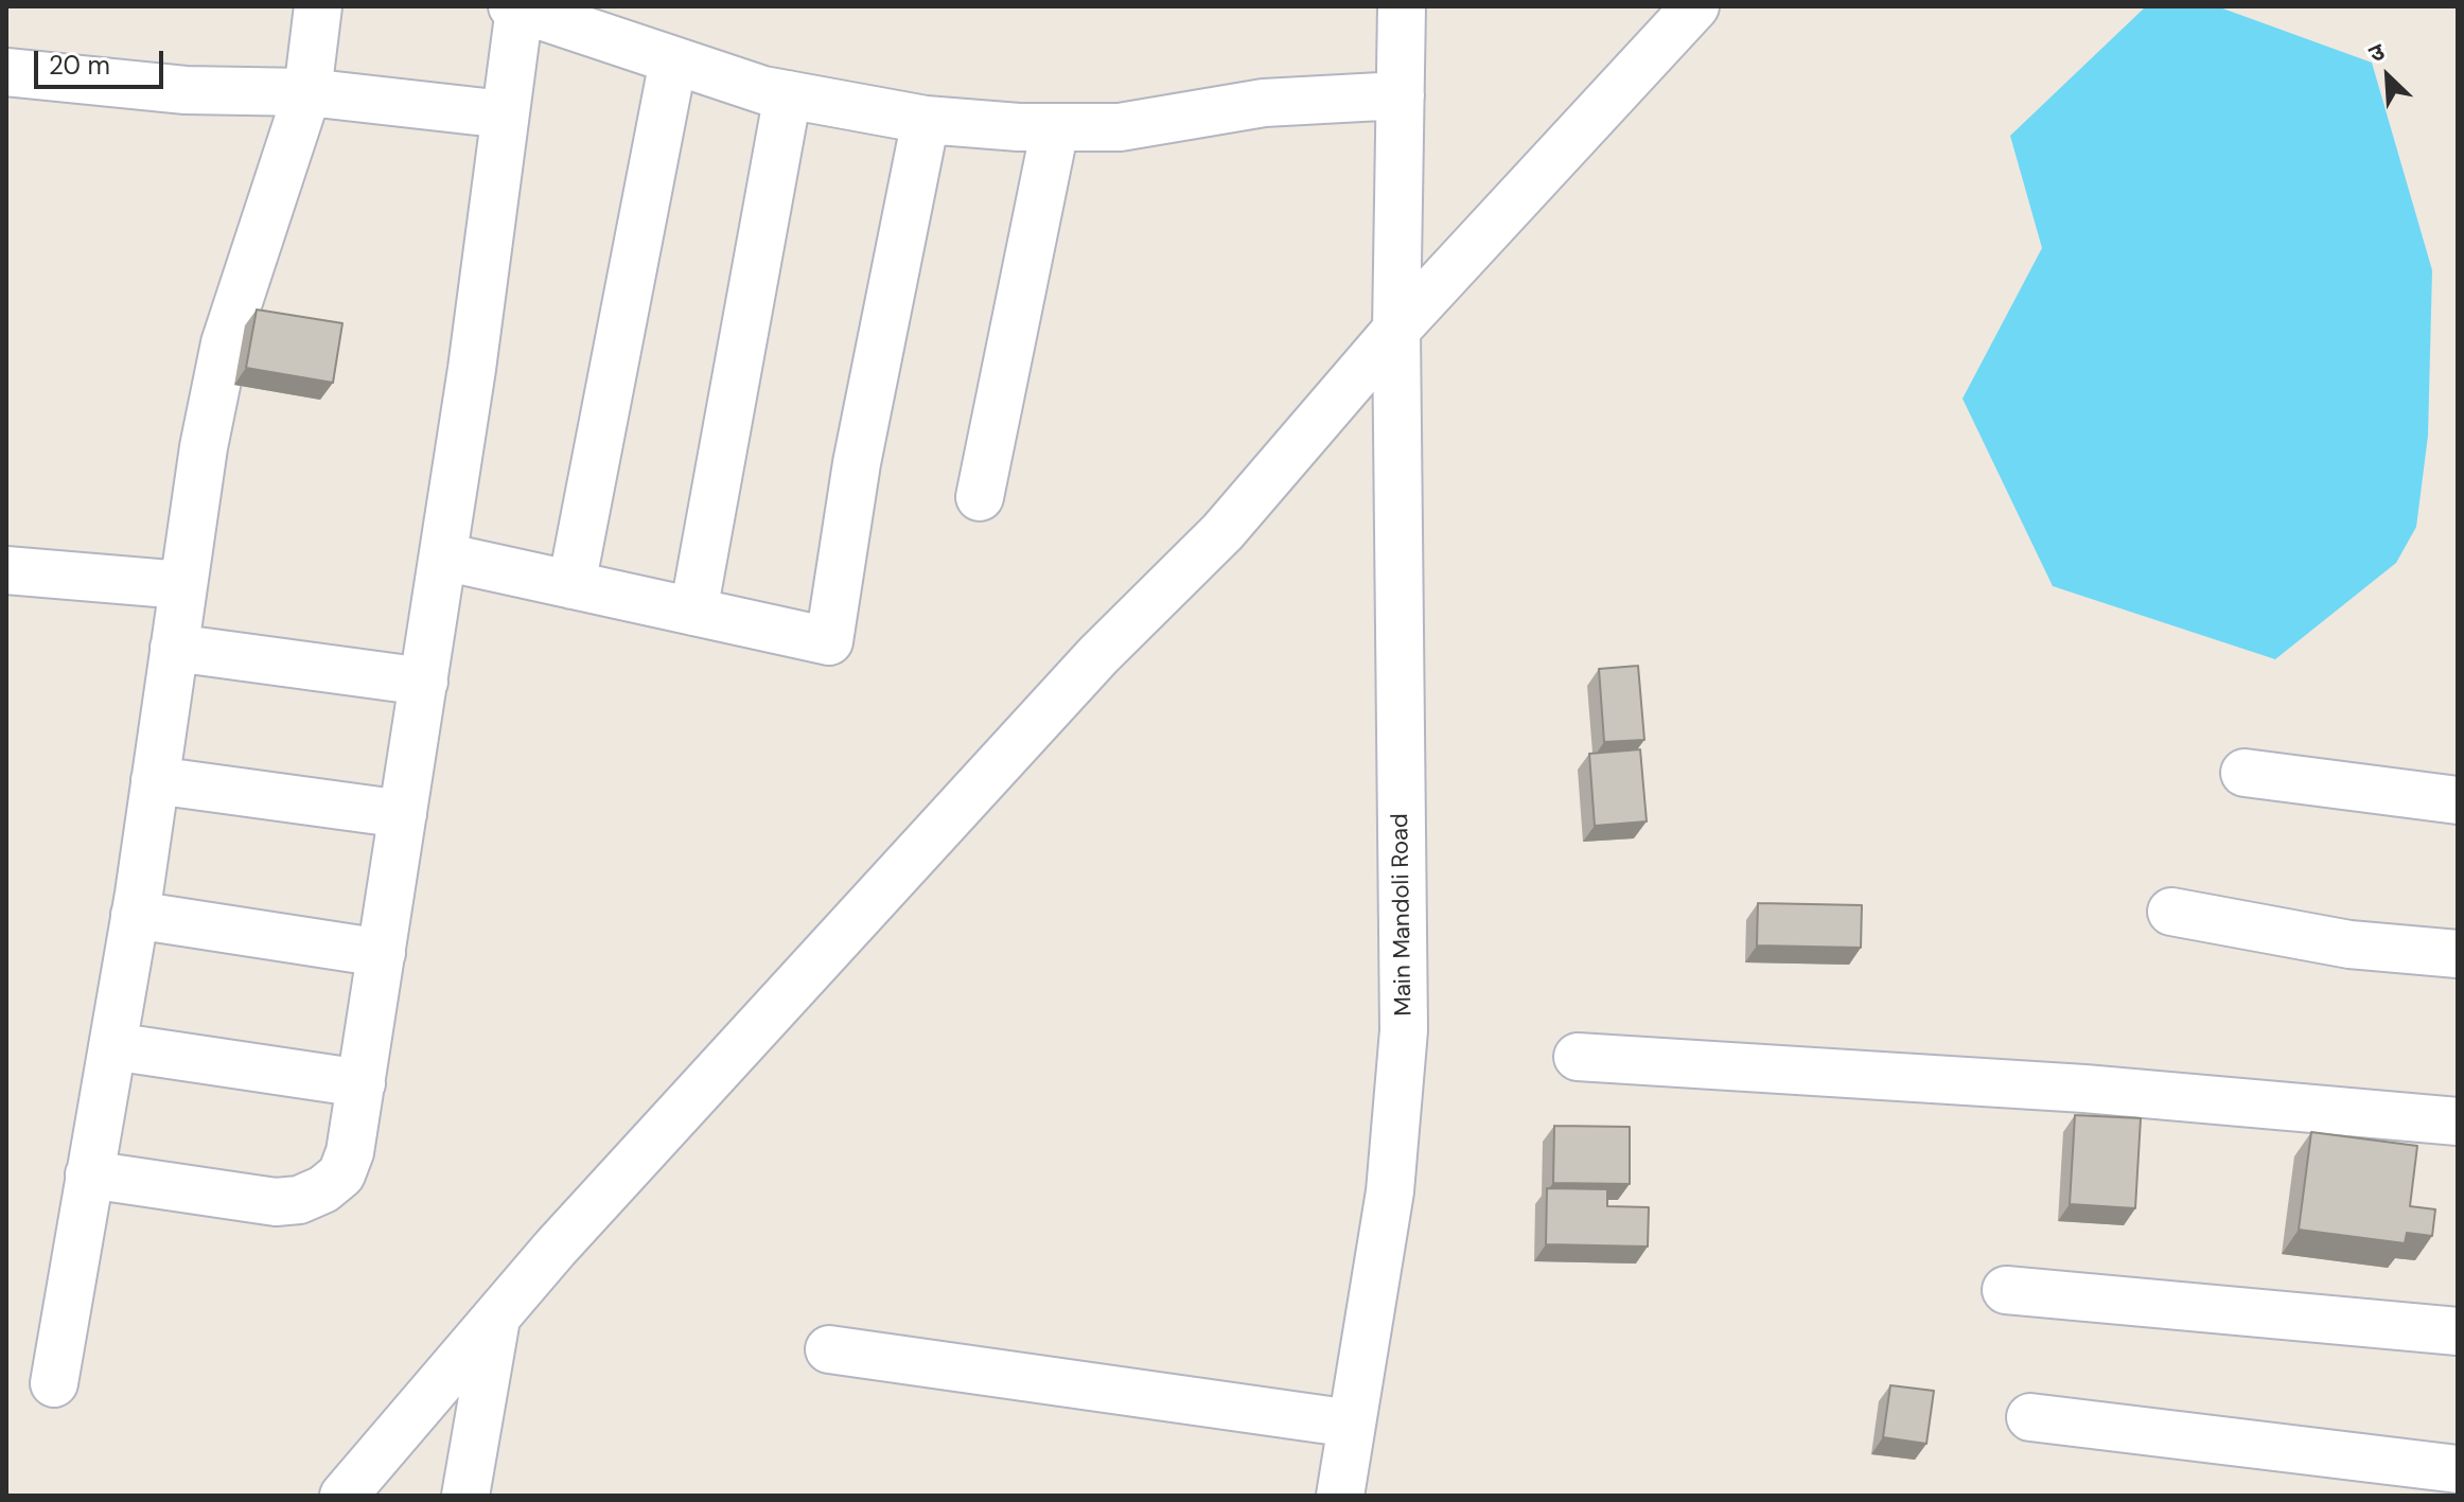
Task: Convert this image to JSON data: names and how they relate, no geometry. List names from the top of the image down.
{
  "streets": {
    "street": ["Main Mandoli Road"]
  },
  "scale_bar": "20 m",
  "north": "top left"
}
